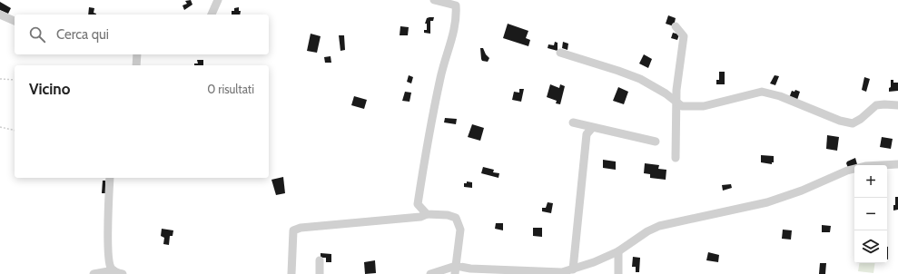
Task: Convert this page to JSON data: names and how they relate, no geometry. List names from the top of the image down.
{
  "page": {
    "search": "Cerca qui",
    "heading": ["Vicino", "0 risultati"],
    "map_buttons": ["+", "−"]
  }
}
